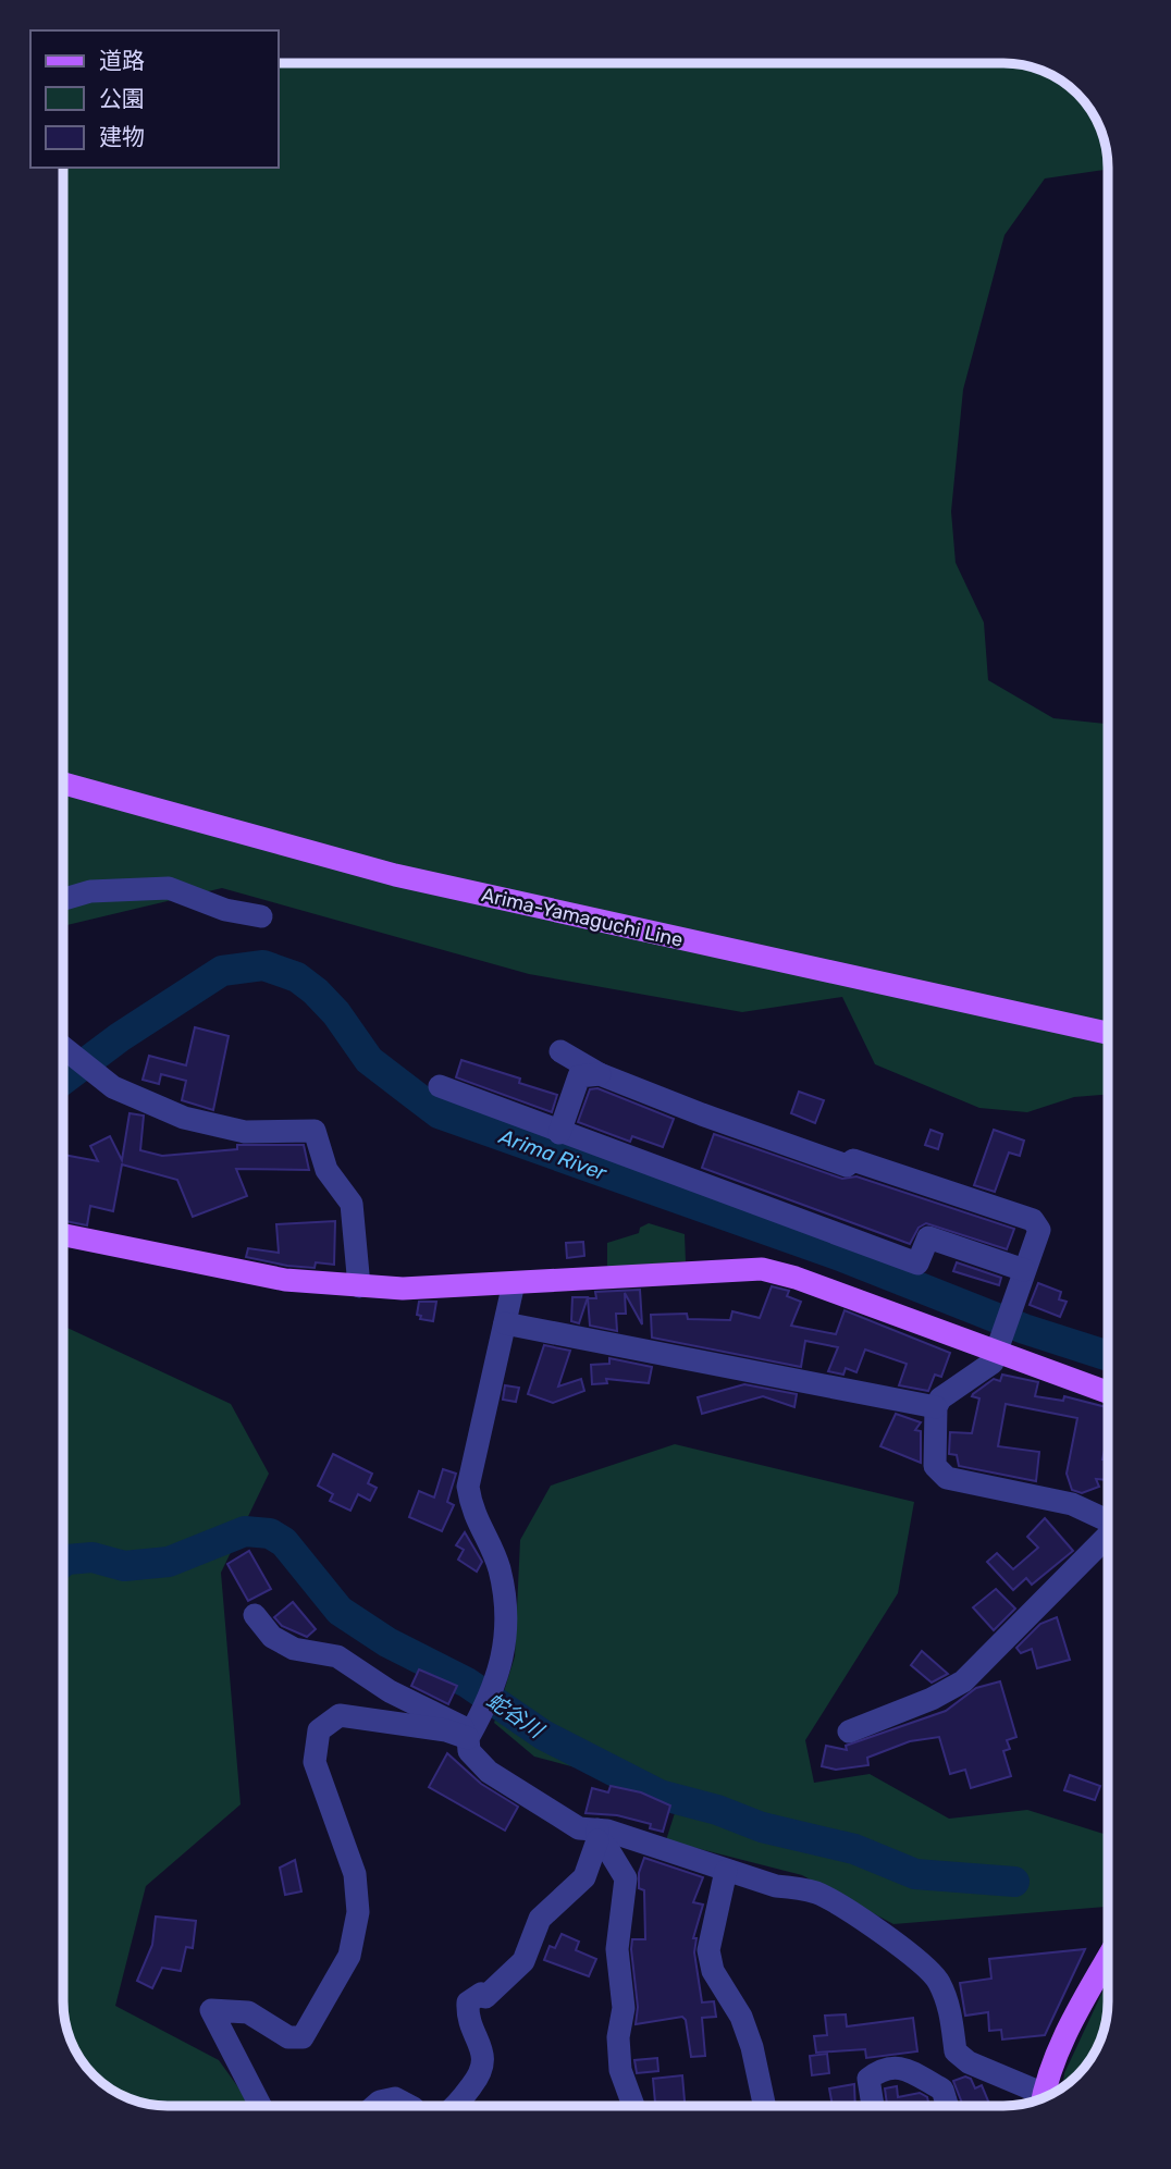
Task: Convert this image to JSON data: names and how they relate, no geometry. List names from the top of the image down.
{
  "streets": {
    "main road": ["Arima-Yamaguchi Line"]
  },
  "water": ["Arima River", "蛇谷川"],
  "legend": ["道路", "公園", "建物"]
}
